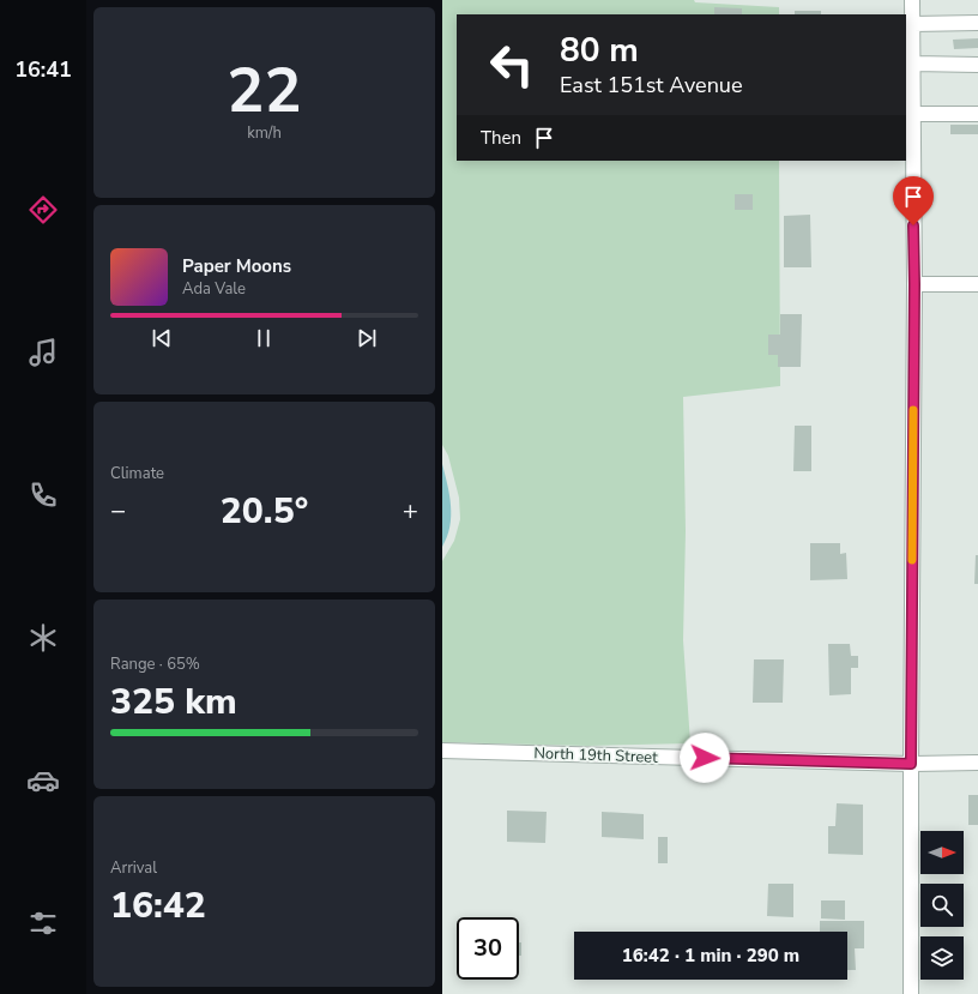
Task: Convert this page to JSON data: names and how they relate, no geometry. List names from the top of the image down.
{
  "streets": {
    "street": ["North 19th Street"]
  },
  "north": "right",
  "page": {
    "tabs": "16:41",
    "tile": [
      ["22", "km/h"],
      "Climate",
      ["Range · 65%", "325 km"],
      ["Arrival", "16:42"]
    ],
    "turn": ["80 m", "East 151st Avenue"],
    "then": "Then",
    "song": ["Paper Moons", "Ada Vale"],
    "heat": ["−", "20.5°", "+"],
    "limit": "30",
    "trip": "16:42 · 1 min · 290 m"
  }
}
